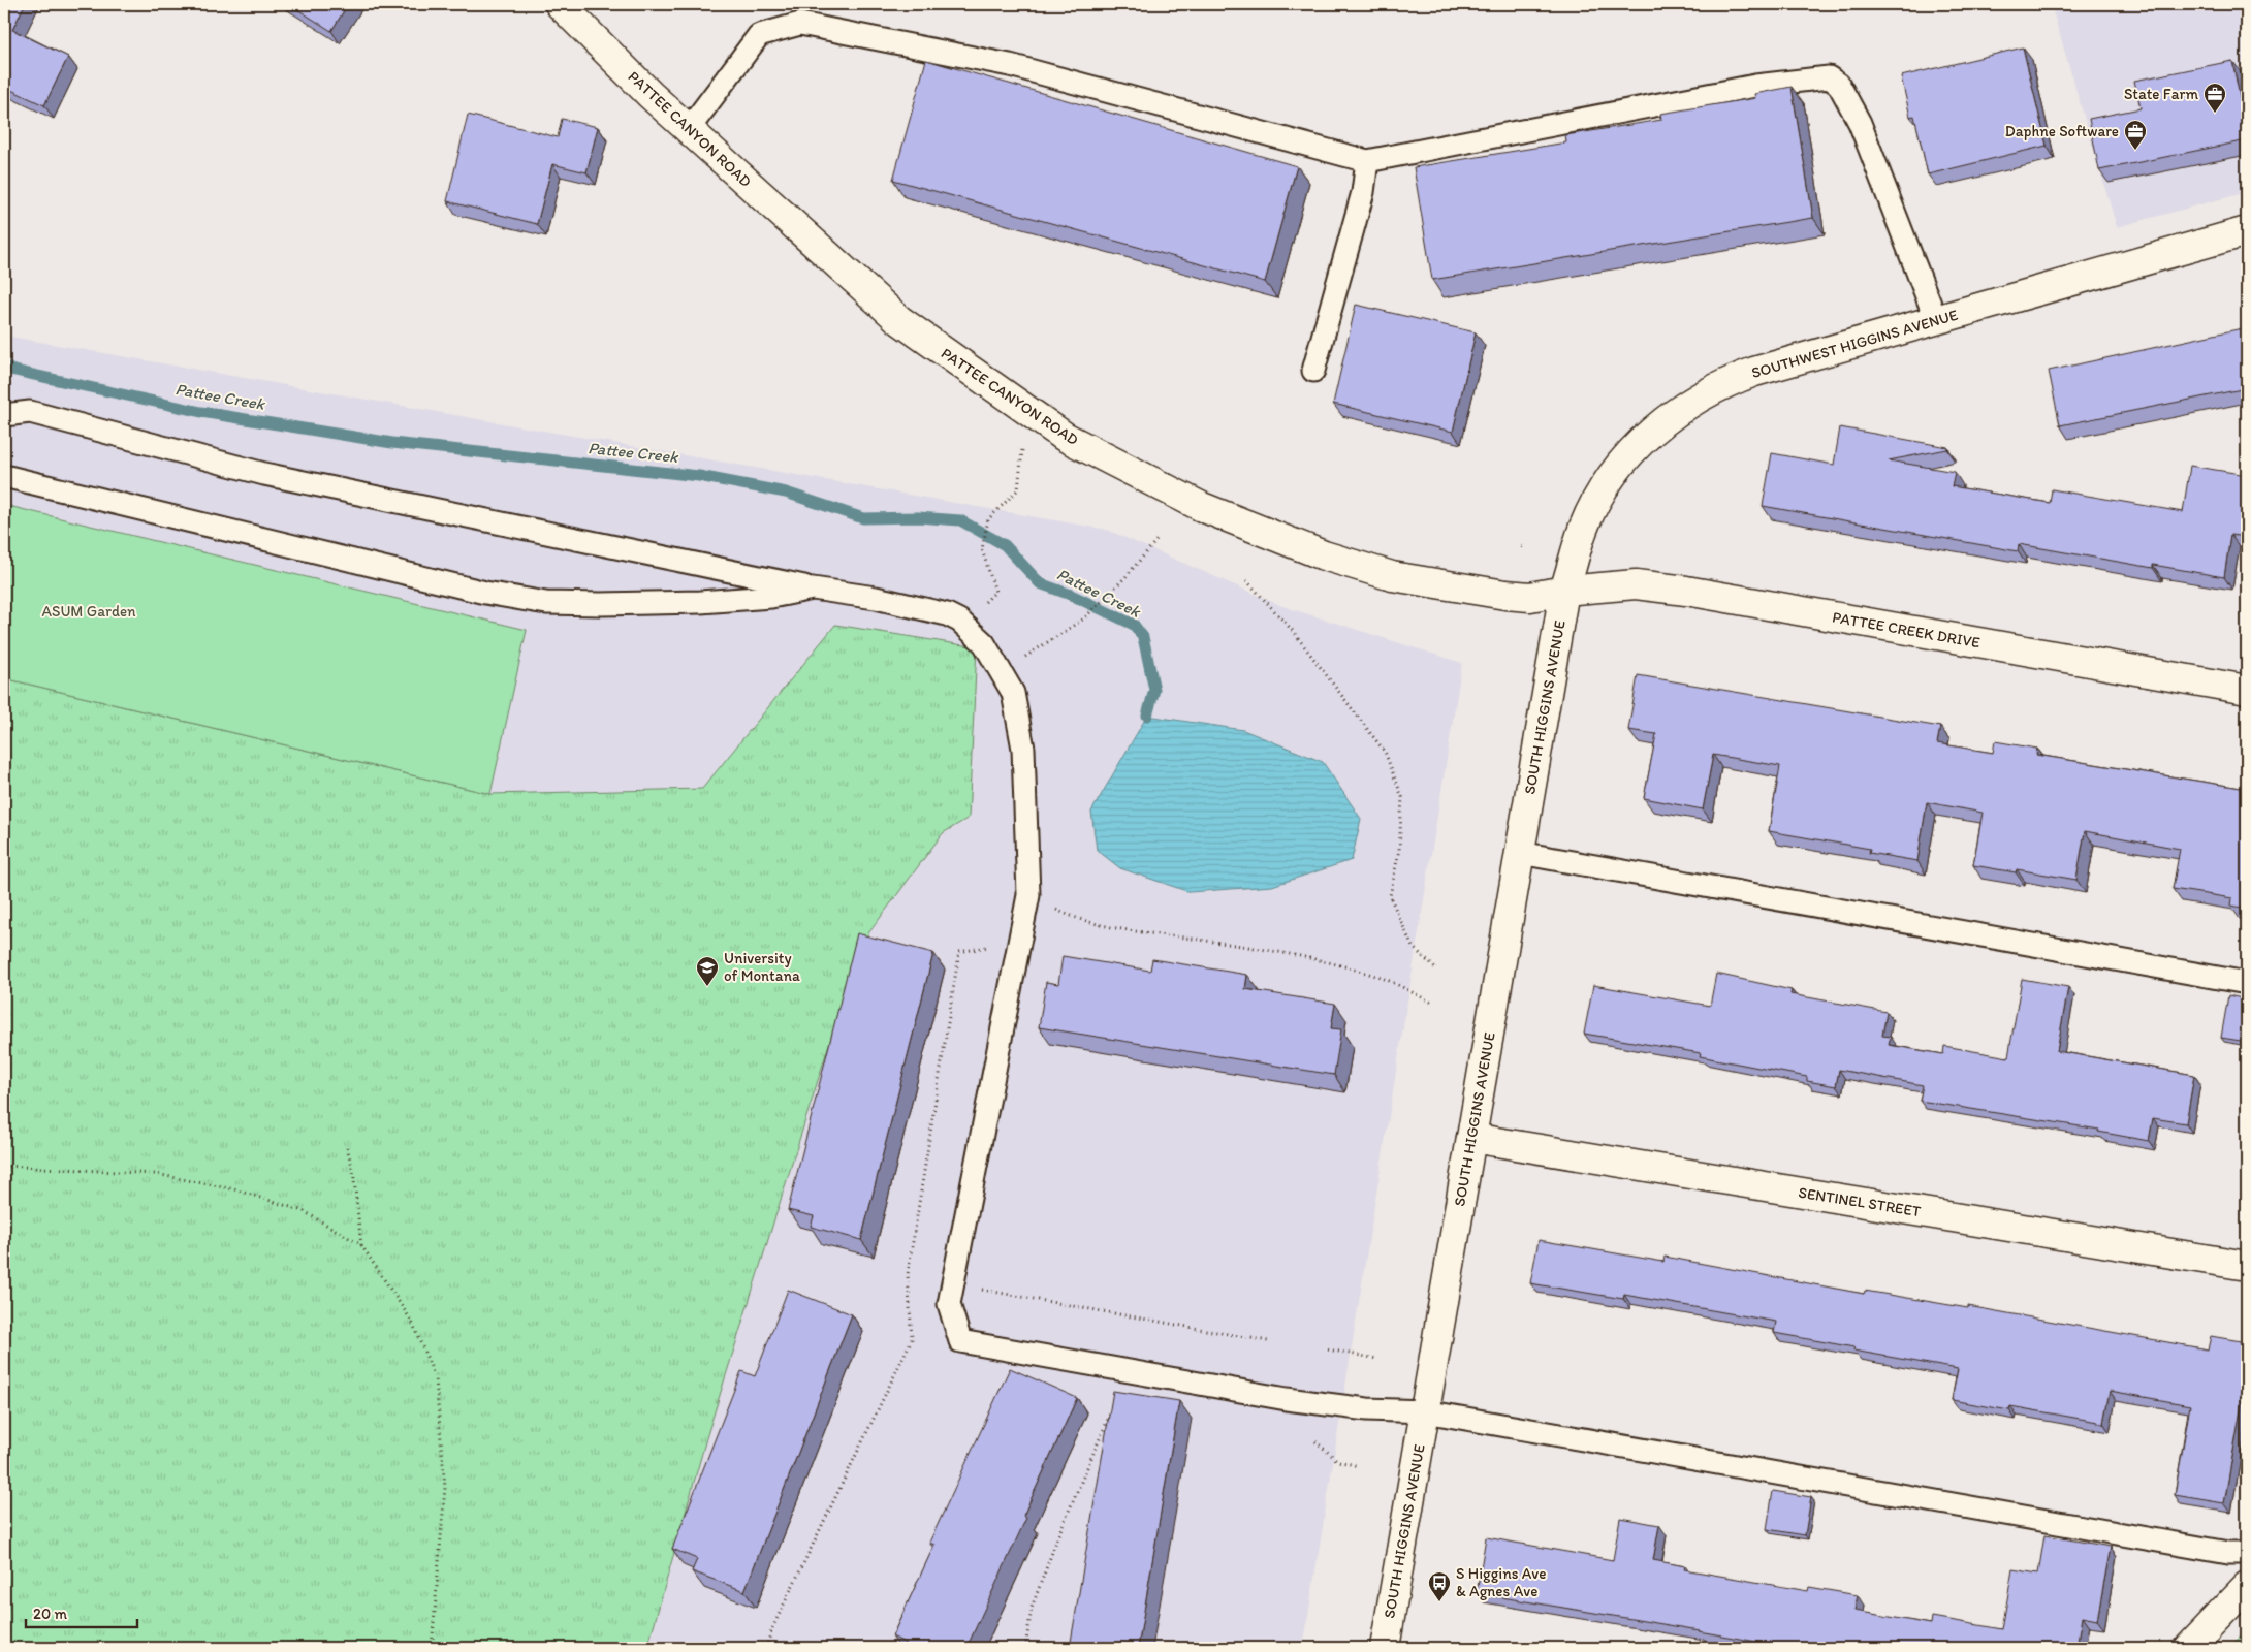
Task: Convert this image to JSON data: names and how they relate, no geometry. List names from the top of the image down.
{
  "streets": {
    "street": [
      "PATTEE CANYON ROAD",
      "SOUTHWEST HIGGINS AVENUE",
      "PATTEE CREEK DRIVE",
      "SOUTH HIGGINS AVENUE",
      "SENTINEL STREET"
    ]
  },
  "crossings": [
    ["PATTEE CANYON ROAD", "SOUTHWEST HIGGINS AVENUE"],
    ["PATTEE CANYON ROAD", "PATTEE CREEK DRIVE"],
    ["PATTEE CANYON ROAD", "SOUTH HIGGINS AVENUE"],
    ["SOUTHWEST HIGGINS AVENUE", "PATTEE CREEK DRIVE"],
    ["SOUTHWEST HIGGINS AVENUE", "SOUTH HIGGINS AVENUE"],
    ["PATTEE CREEK DRIVE", "SOUTH HIGGINS AVENUE"],
    ["SOUTH HIGGINS AVENUE", "SENTINEL STREET"]
  ],
  "water": ["Pattee Creek"],
  "parks": ["ASUM Garden"],
  "places": {
    "office": ["State Farm", "Daphne Software"],
    "school or university": ["University of Montana"],
    "bus stop": ["S Higgins Ave & Agnes Ave"]
  },
  "scale_bar": "20 m"
}
